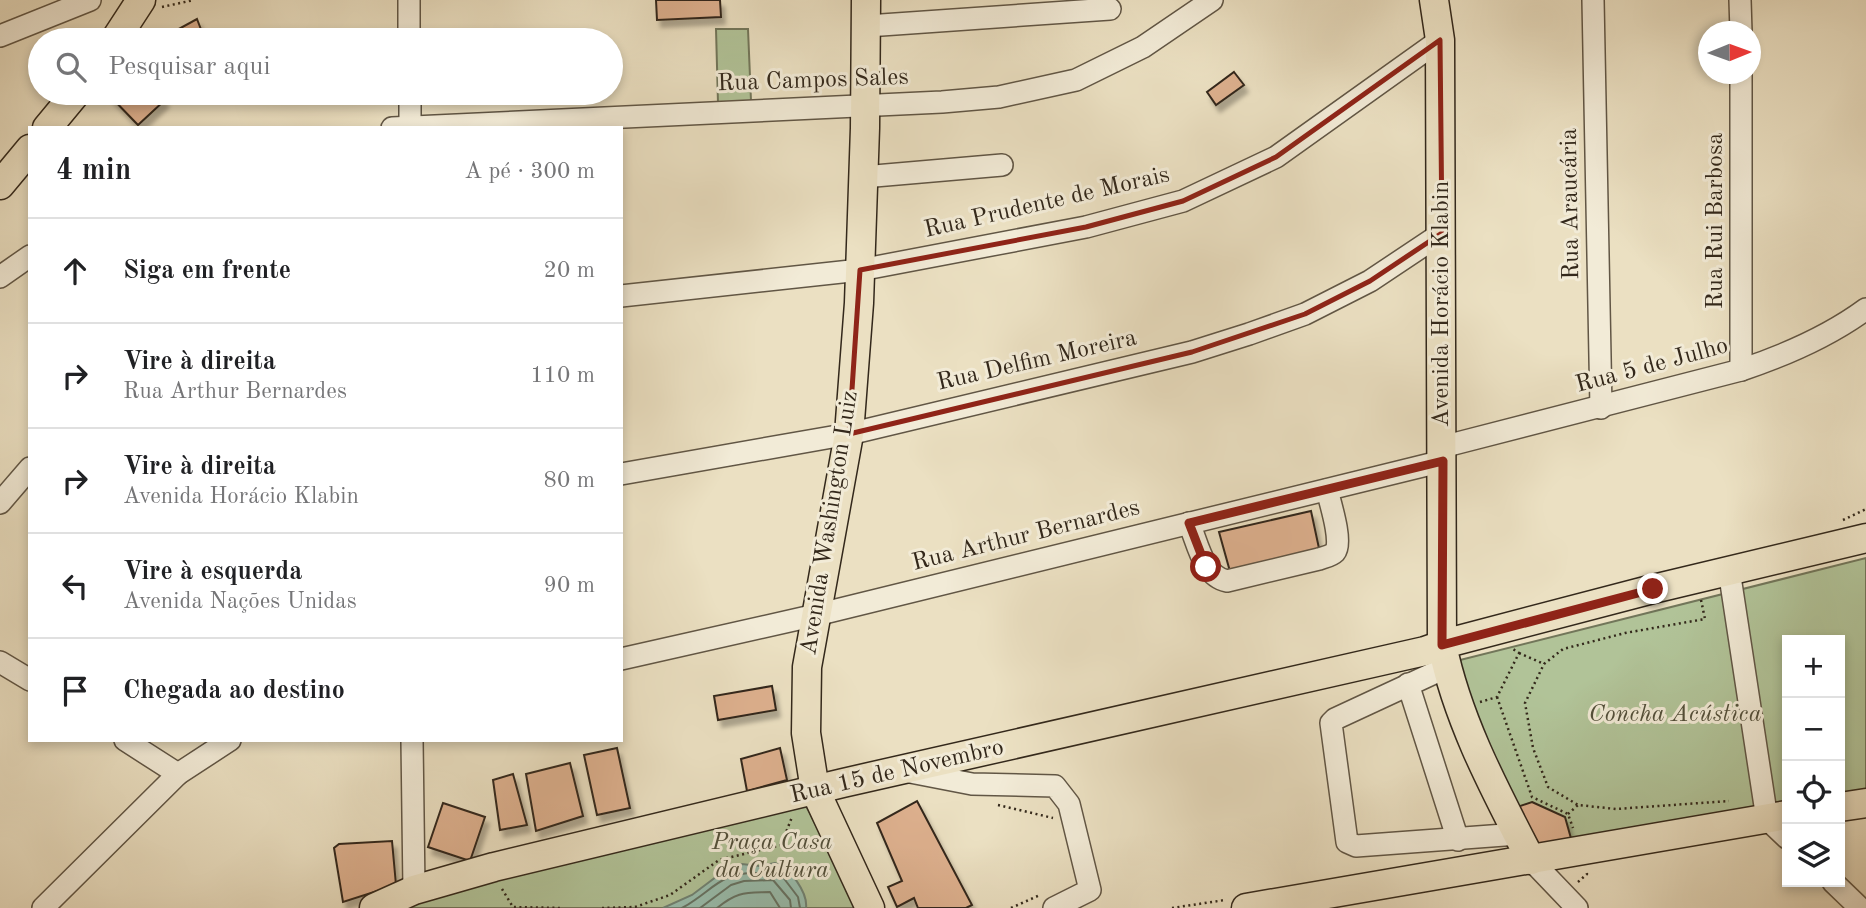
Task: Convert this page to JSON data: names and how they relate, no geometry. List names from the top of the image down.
{
  "streets": {
    "main road": ["Avenida Horácio Klabin", "Avenida Washington Luiz", "Rua 15 de Novembro"],
    "street": [
      "Rua Campos Sales",
      "Rua Prudente de Morais",
      "Rua Araucária",
      "Rua Rui Barbosa",
      "Rua Delfim Moreira",
      "Rua 5 de Julho",
      "Rua Arthur Bernardes"
    ]
  },
  "crossings": [
    ["Rua Campos Sales", "Avenida Washington Luiz"],
    ["Rua Prudente de Morais", "Avenida Horácio Klabin"],
    ["Rua Prudente de Morais", "Avenida Washington Luiz"],
    ["Rua Araucária", "Rua 5 de Julho"],
    ["Rua Rui Barbosa", "Rua 5 de Julho"],
    ["Avenida Horácio Klabin", "Rua Delfim Moreira"],
    ["Avenida Horácio Klabin", "Rua 5 de Julho"],
    ["Avenida Horácio Klabin", "Rua Arthur Bernardes"],
    ["Avenida Horácio Klabin", "Rua 15 de Novembro"],
    ["Rua Delfim Moreira", "Avenida Washington Luiz"],
    ["Rua 5 de Julho", "Rua Arthur Bernardes"],
    ["Avenida Washington Luiz", "Rua Arthur Bernardes"],
    ["Avenida Washington Luiz", "Rua 15 de Novembro"]
  ],
  "parks": ["Concha Acústica", "Praça Casa da Cultura"],
  "north": "right",
  "page": {
    "search": "Pesquisar aqui",
    "heading": ["4 min", "A pé · 300 m"],
    "list": [
      ["Siga em frente", "20 m"],
      ["Vire à direita", "Rua Arthur Bernardes", "110 m"],
      ["Vire à direita", "Avenida Horácio Klabin", "80 m"],
      ["Vire à esquerda", "Avenida Nações Unidas", "90 m"],
      "Chegada ao destino"
    ],
    "map_buttons": ["+", "−"]
  }
}
